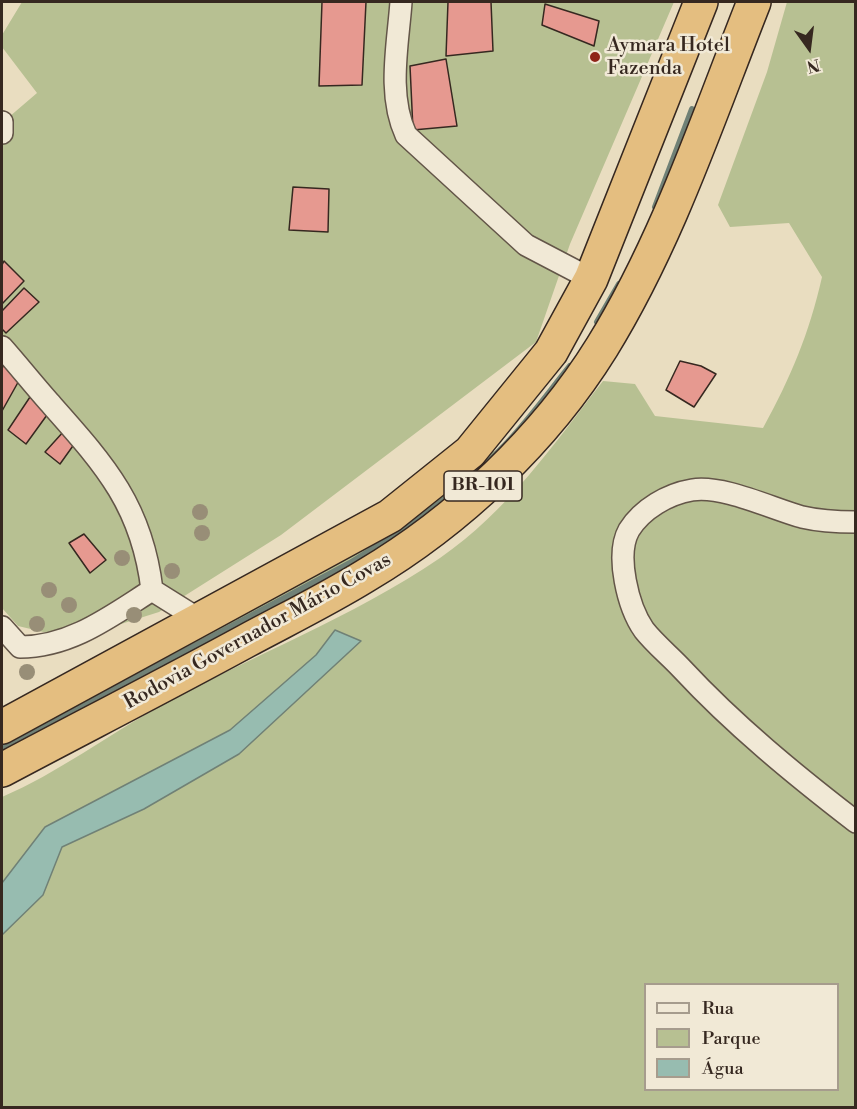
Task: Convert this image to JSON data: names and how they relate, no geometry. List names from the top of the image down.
{
  "streets": {
    "highway": ["BR-101", "Rodovia Governador Mário Covas"]
  },
  "places": ["Aymara Hotel Fazenda"],
  "legend": ["Rua", "Parque", "Água"],
  "north": "bottom"
}
